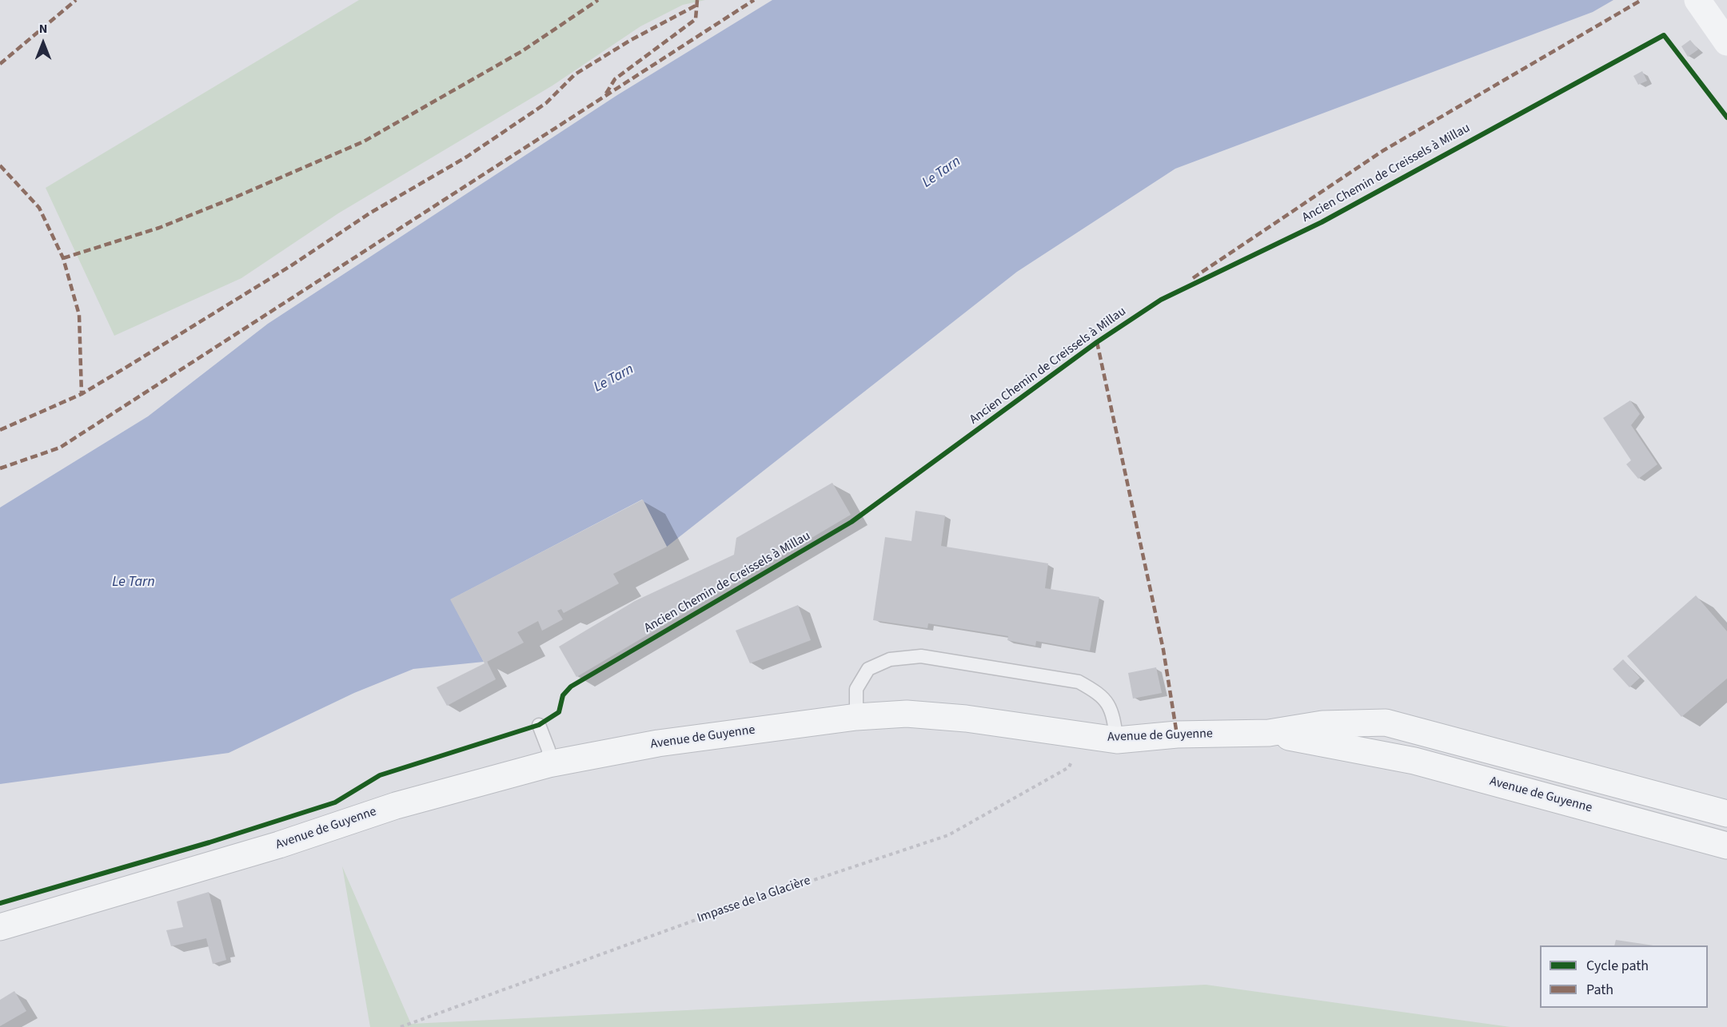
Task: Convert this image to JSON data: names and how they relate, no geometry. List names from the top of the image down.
{
  "streets": {
    "main road": ["Avenue de Guyenne"],
    "path": ["Impasse de la Glacière"],
    "cycle path": ["Ancien Chemin de Creissels à Millau"]
  },
  "crossings": [
    ["Avenue de Guyenne", "Impasse de la Glacière"]
  ],
  "water": ["Le Tarn"],
  "legend": ["Cycle path", "Path"],
  "north": "top"
}
